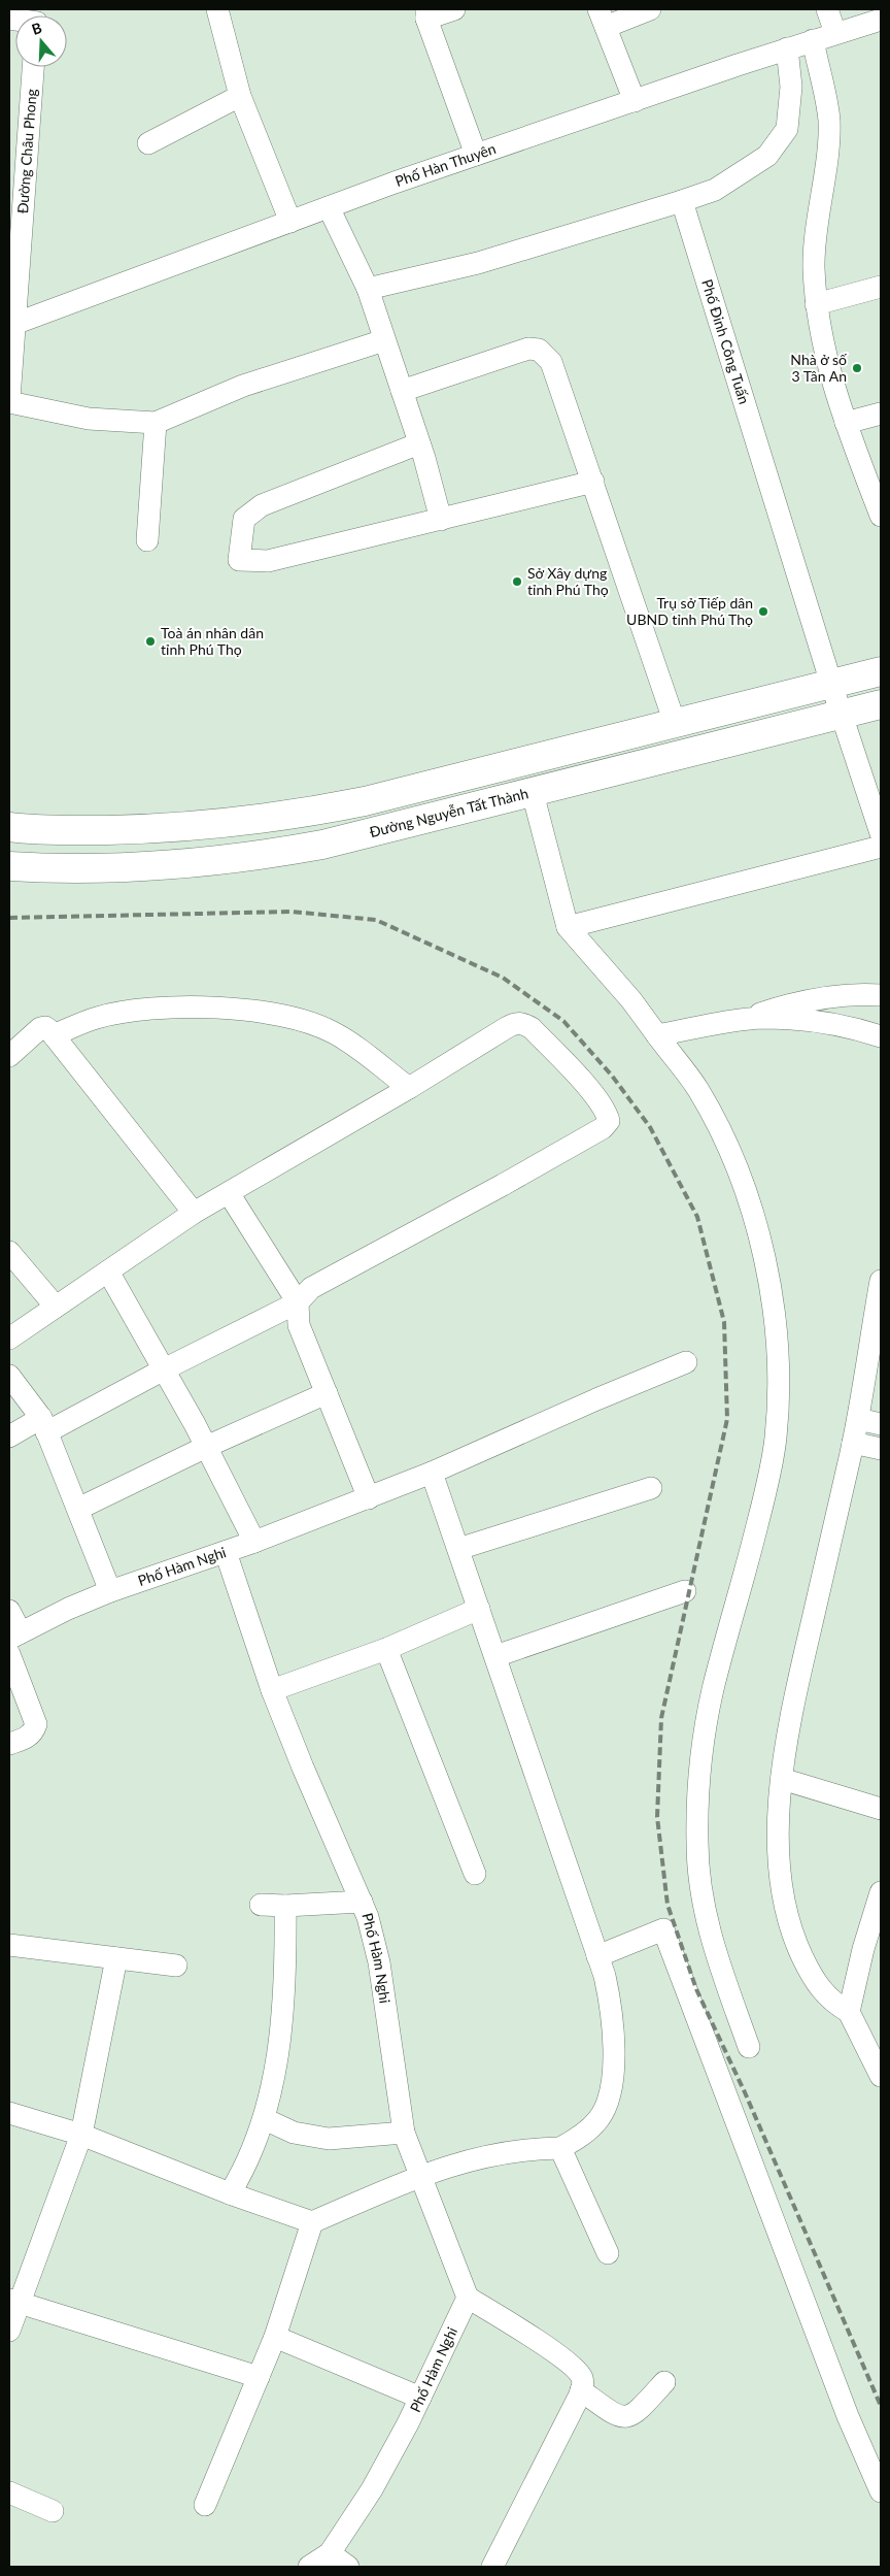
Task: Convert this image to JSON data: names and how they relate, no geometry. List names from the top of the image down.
{
  "streets": {
    "main road": ["Đường Nguyễn Tất Thành"],
    "street": [
      "Đường Châu Phong",
      "Phố Hàn Thuyên",
      "Phố Đinh Công Tuấn",
      "Phố Hàm Nghi"
    ]
  },
  "crossings": [
    ["Đường Châu Phong", "Phố Hàn Thuyên"],
    ["Phố Đinh Công Tuấn", "Đường Nguyễn Tất Thành"]
  ],
  "places": [
    "Nhà ở số 3 Tân An",
    "Sở Xây dựng tỉnh Phú Thọ",
    "Trụ sở Tiếp dân UBND tỉnh Phú Thọ",
    "Toà án nhân dân tỉnh Phú Thọ"
  ],
  "north": "top"
}
